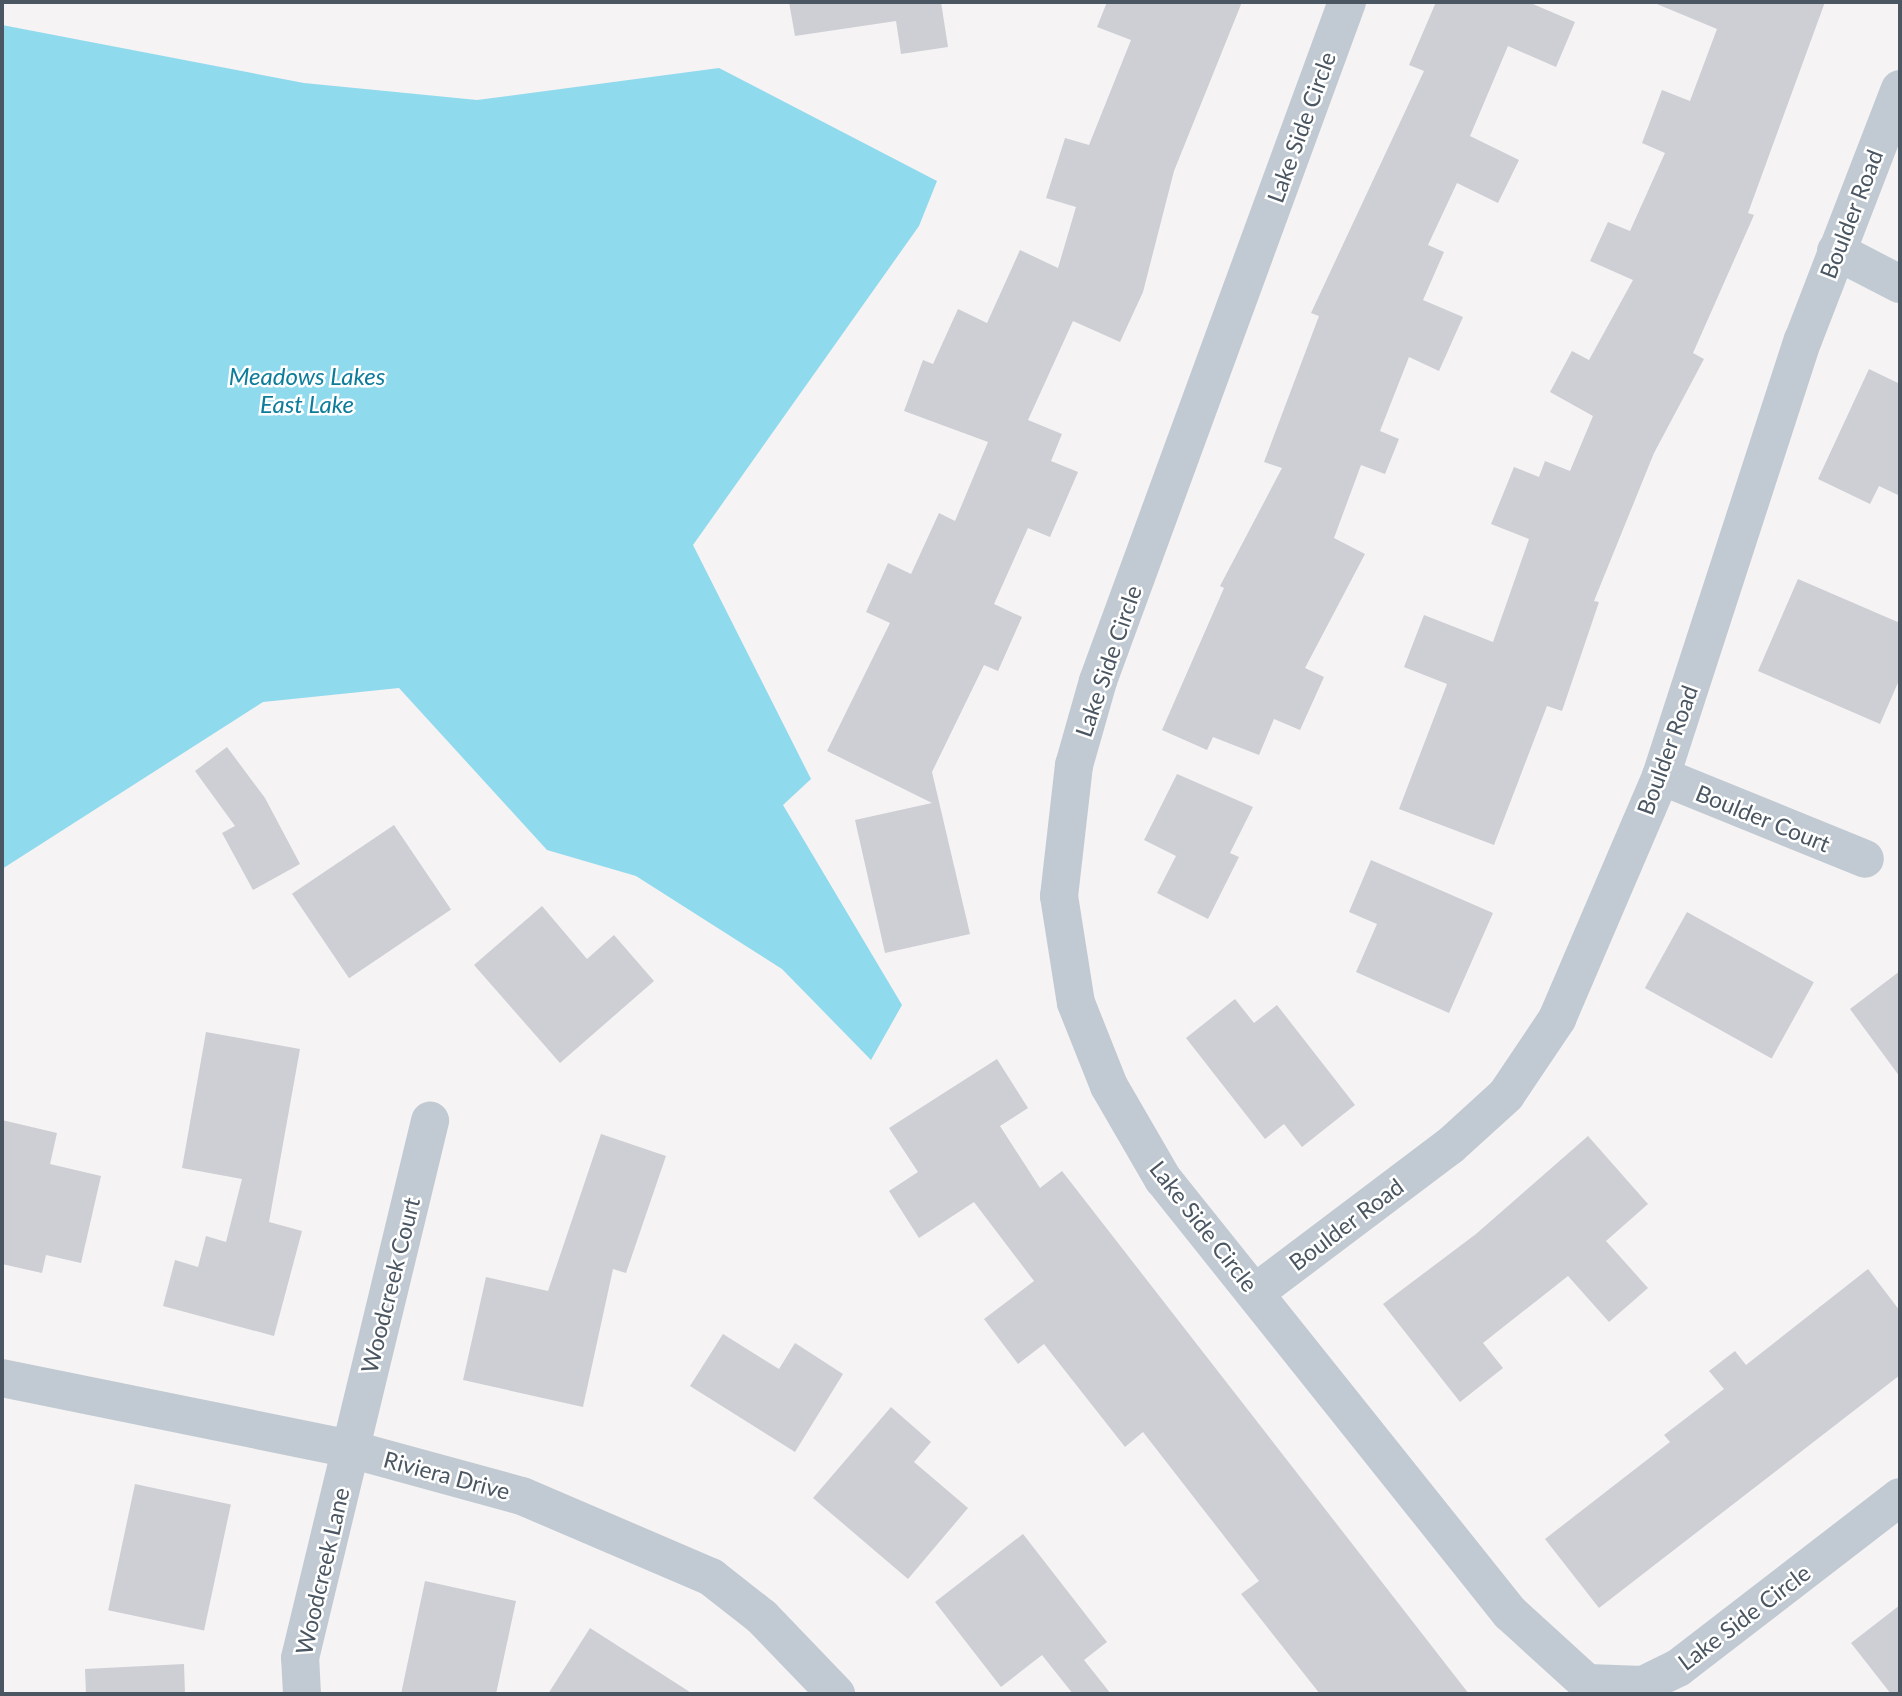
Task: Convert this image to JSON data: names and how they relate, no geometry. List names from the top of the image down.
{
  "streets": {
    "street": [
      "Lake Side Circle",
      "Boulder Road",
      "Boulder Court",
      "Woodcreek Court",
      "Riviera Drive",
      "Woodcreek Lane"
    ]
  },
  "crossings": [
    ["Lake Side Circle", "Boulder Road"],
    ["Boulder Road", "Boulder Court"],
    ["Woodcreek Court", "Riviera Drive"],
    ["Woodcreek Court", "Woodcreek Lane"],
    ["Riviera Drive", "Woodcreek Lane"]
  ],
  "water": ["Meadows Lakes East Lake"]
}
